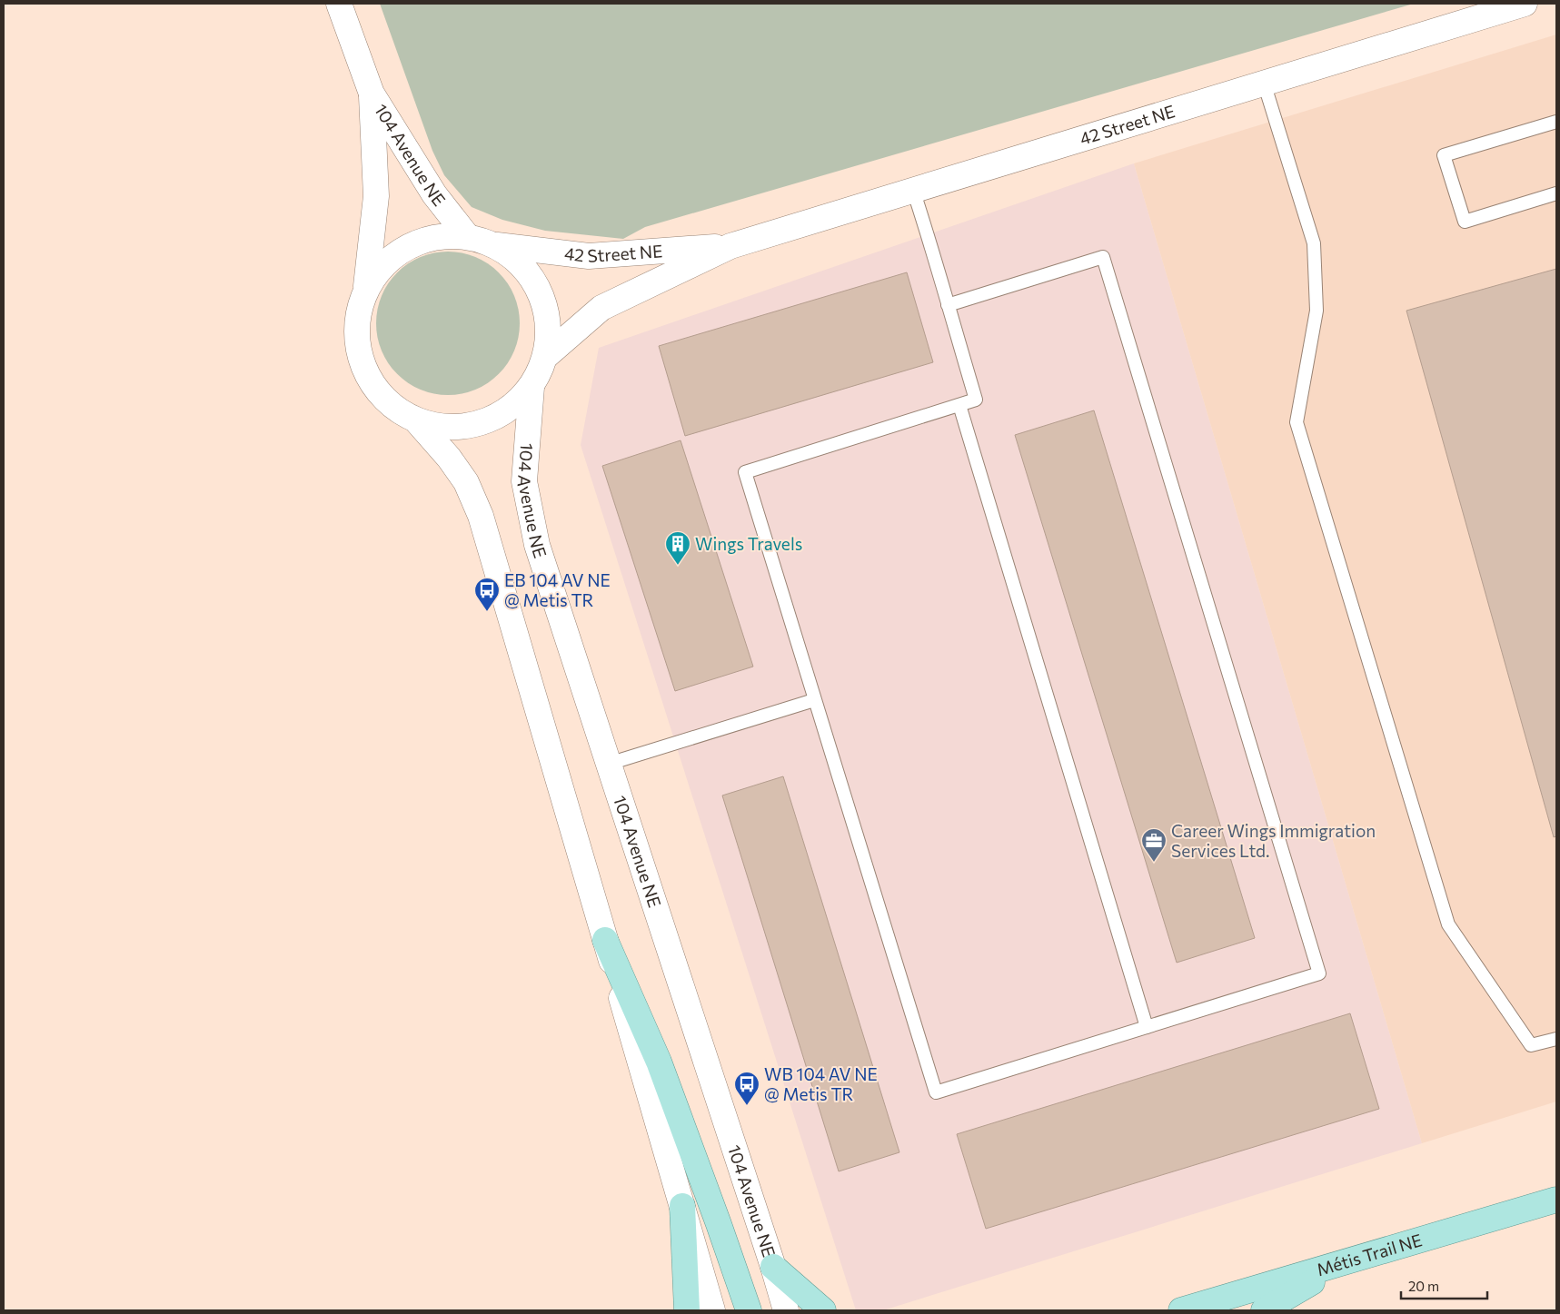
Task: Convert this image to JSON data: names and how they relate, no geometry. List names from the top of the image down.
{
  "streets": {
    "main road": ["Métis Trail NE"],
    "street": ["42 Street NE", "104 Avenue NE"]
  },
  "places": {
    "building": ["Wings Travels"],
    "bus stop": ["EB 104 AV NE @ Metis TR", "WB 104 AV NE @ Metis TR"],
    "office": ["Career Wings Immigration Services Ltd."]
  },
  "scale_bar": "20 m"
}
